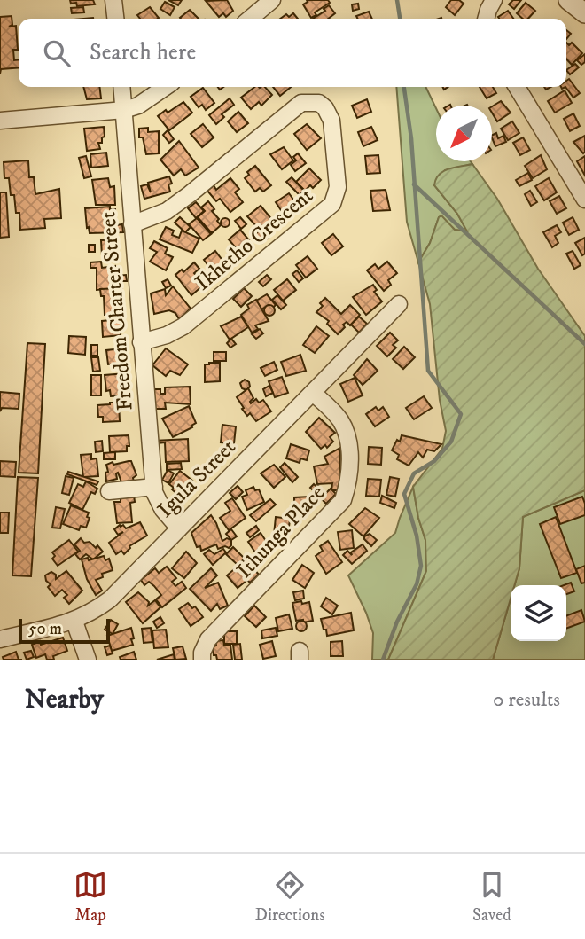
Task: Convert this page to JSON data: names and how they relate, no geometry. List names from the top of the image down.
{
  "streets": {
    "street": [
      "Ikhetho Crescent",
      "Freedom Charter Street",
      "Igula Street",
      "Ithunga Place"
    ]
  },
  "crossings": [
    ["Ikhetho Crescent", "Freedom Charter Street"],
    ["Freedom Charter Street", "Igula Street"],
    ["Igula Street", "Ithunga Place"]
  ],
  "scale_bar": "50 m",
  "north": "bottom left",
  "page": {
    "search": "Search here",
    "scale": "50 m",
    "heading": ["Nearby", "0 results"],
    "nav": ["Map", "Directions", "Saved"]
  }
}
